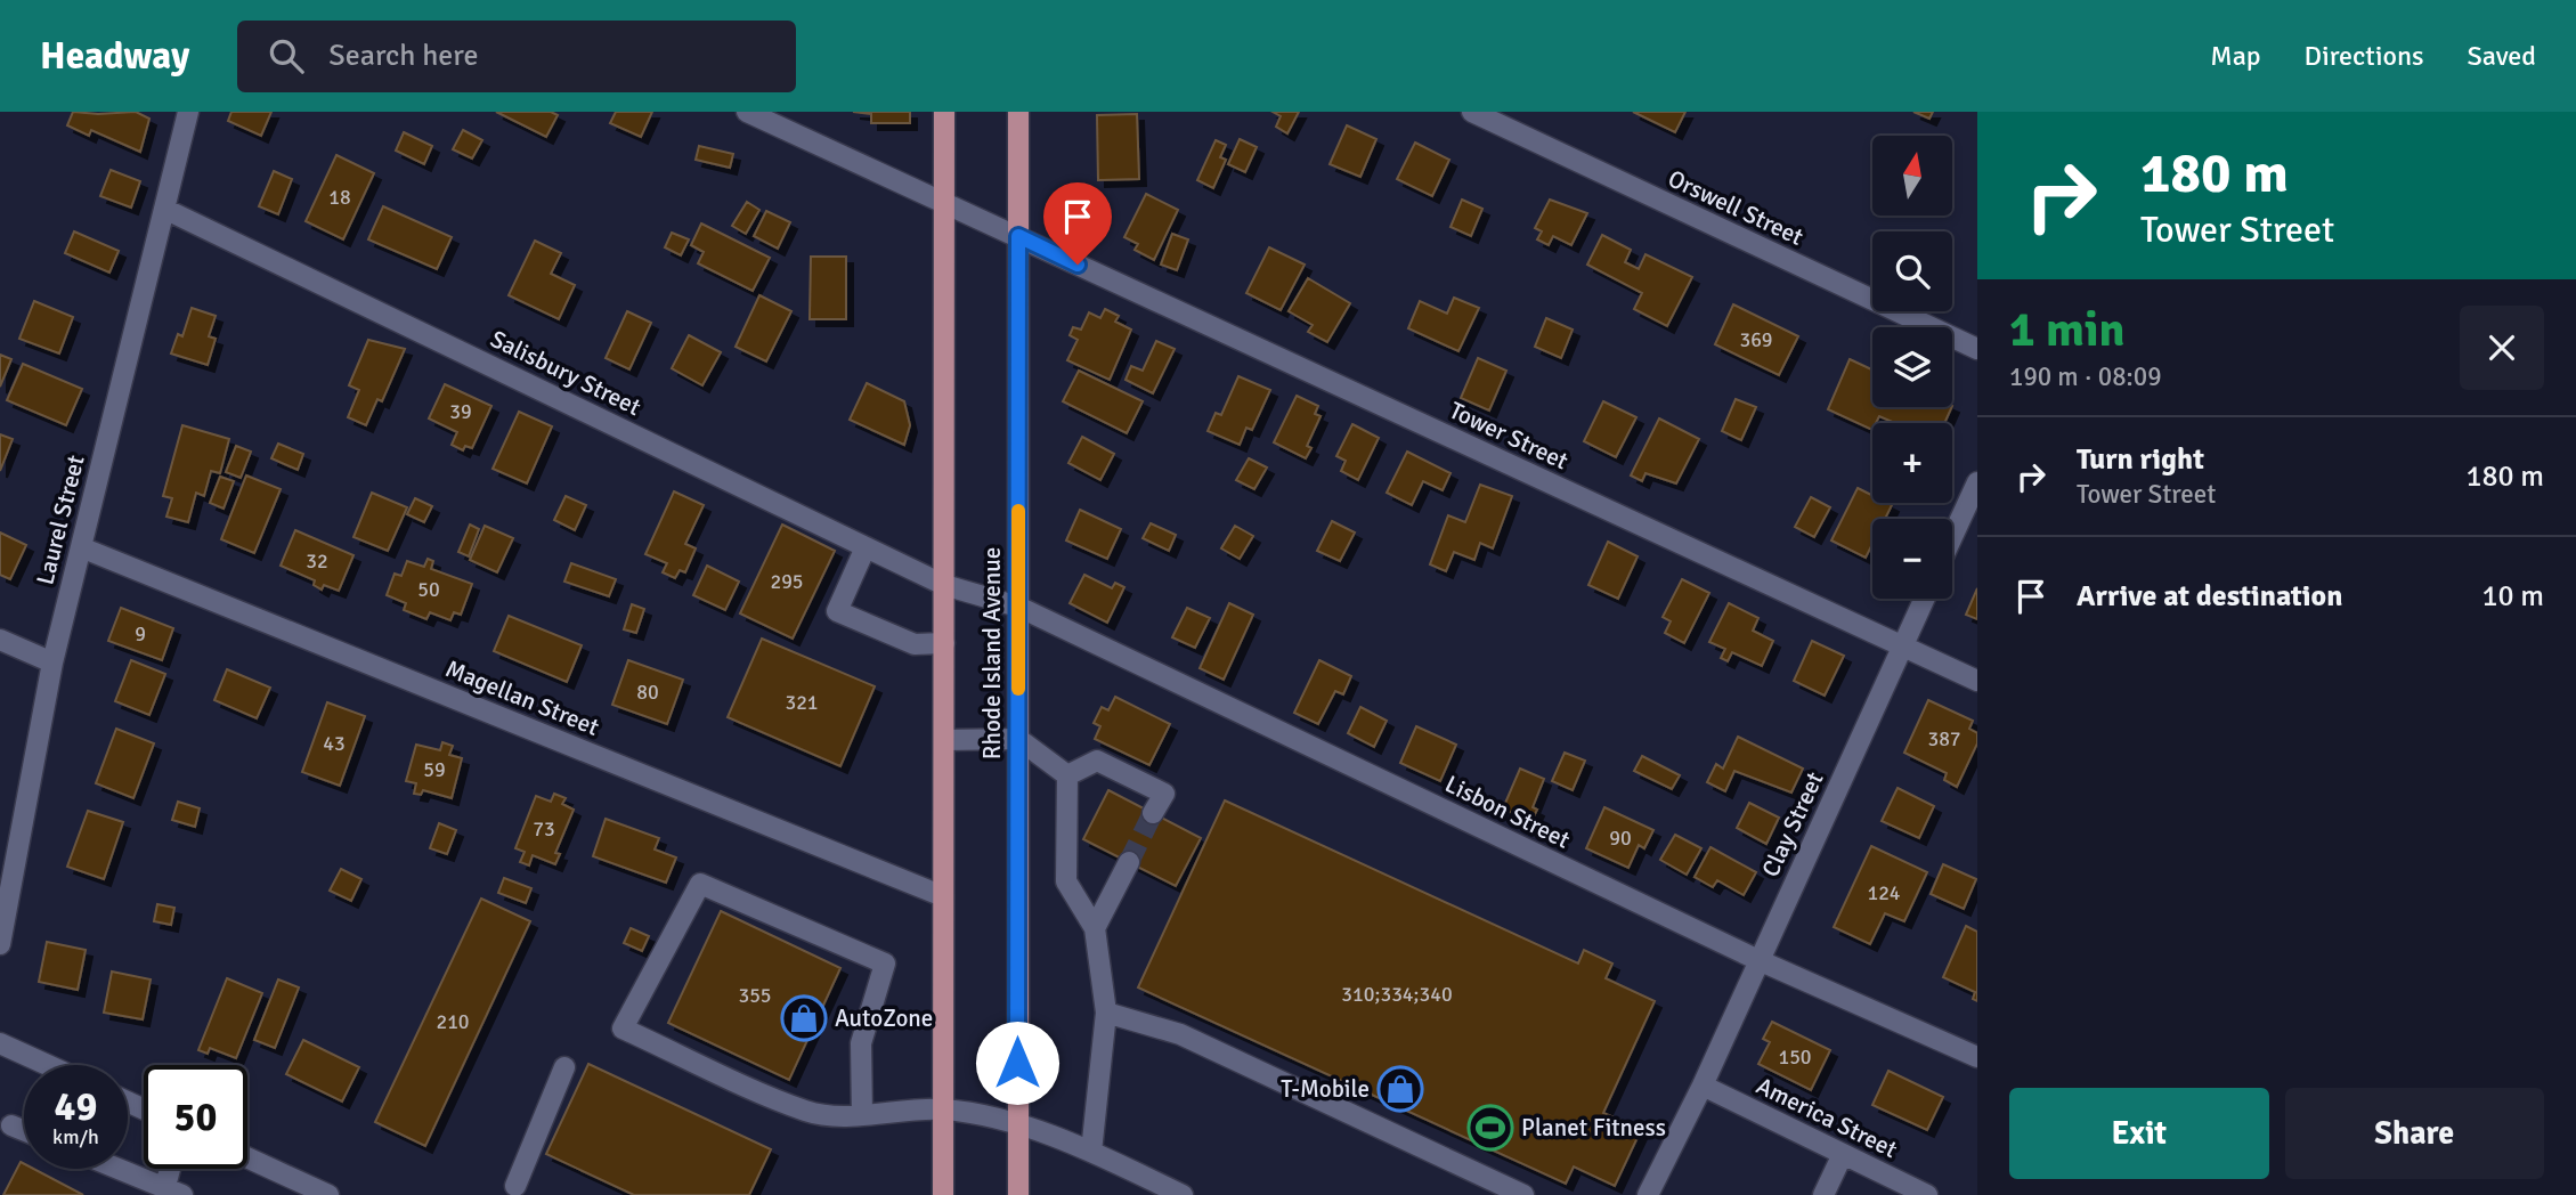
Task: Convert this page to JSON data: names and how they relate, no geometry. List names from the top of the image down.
{
  "streets": {
    "main road": ["Rhode Island Avenue"],
    "street": [
      "Orswell Street",
      "Salisbury Street",
      "Tower Street",
      "Laurel Street",
      "Magellan Street",
      "Lisbon Street",
      "Clay Street",
      "America Street"
    ]
  },
  "crossings": [
    ["Salisbury Street", "Laurel Street"],
    ["Salisbury Street", "Rhode Island Avenue"],
    ["Salisbury Street", "Lisbon Street"],
    ["Tower Street", "Rhode Island Avenue"],
    ["Tower Street", "Clay Street"],
    ["Laurel Street", "Magellan Street"],
    ["Rhode Island Avenue", "Magellan Street"],
    ["Rhode Island Avenue", "Lisbon Street"],
    ["Lisbon Street", "Clay Street"],
    ["Clay Street", "America Street"]
  ],
  "places": {
    "shop": ["AutoZone", "T-Mobile"],
    "sports": ["Planet Fitness"]
  },
  "house_numbers": [
    "18",
    "369",
    "39",
    "32",
    "295",
    "50",
    "9",
    "80",
    "321",
    "387",
    "43",
    "59",
    "73",
    "90",
    "124",
    "310;334;340",
    "355",
    "210",
    "150"
  ],
  "north": "top",
  "page": {
    "header": "Headway",
    "search": "Search here",
    "nav": ["Map", "Directions", "Saved"],
    "turn": ["180 m", "Tower Street"],
    "map_buttons": ["+", "−"],
    "heading": ["1 min", "190 m · 08:09"],
    "list": [
      {
        "name": "Turn right",
        "note": "Tower Street",
        "value": "180 m"
      },
      {
        "name": "Arrive at destination",
        "value": "10 m"
      }
    ],
    "speed": "49 km/h",
    "limit": "50",
    "buttons": ["Exit", "Share"]
  }
}
